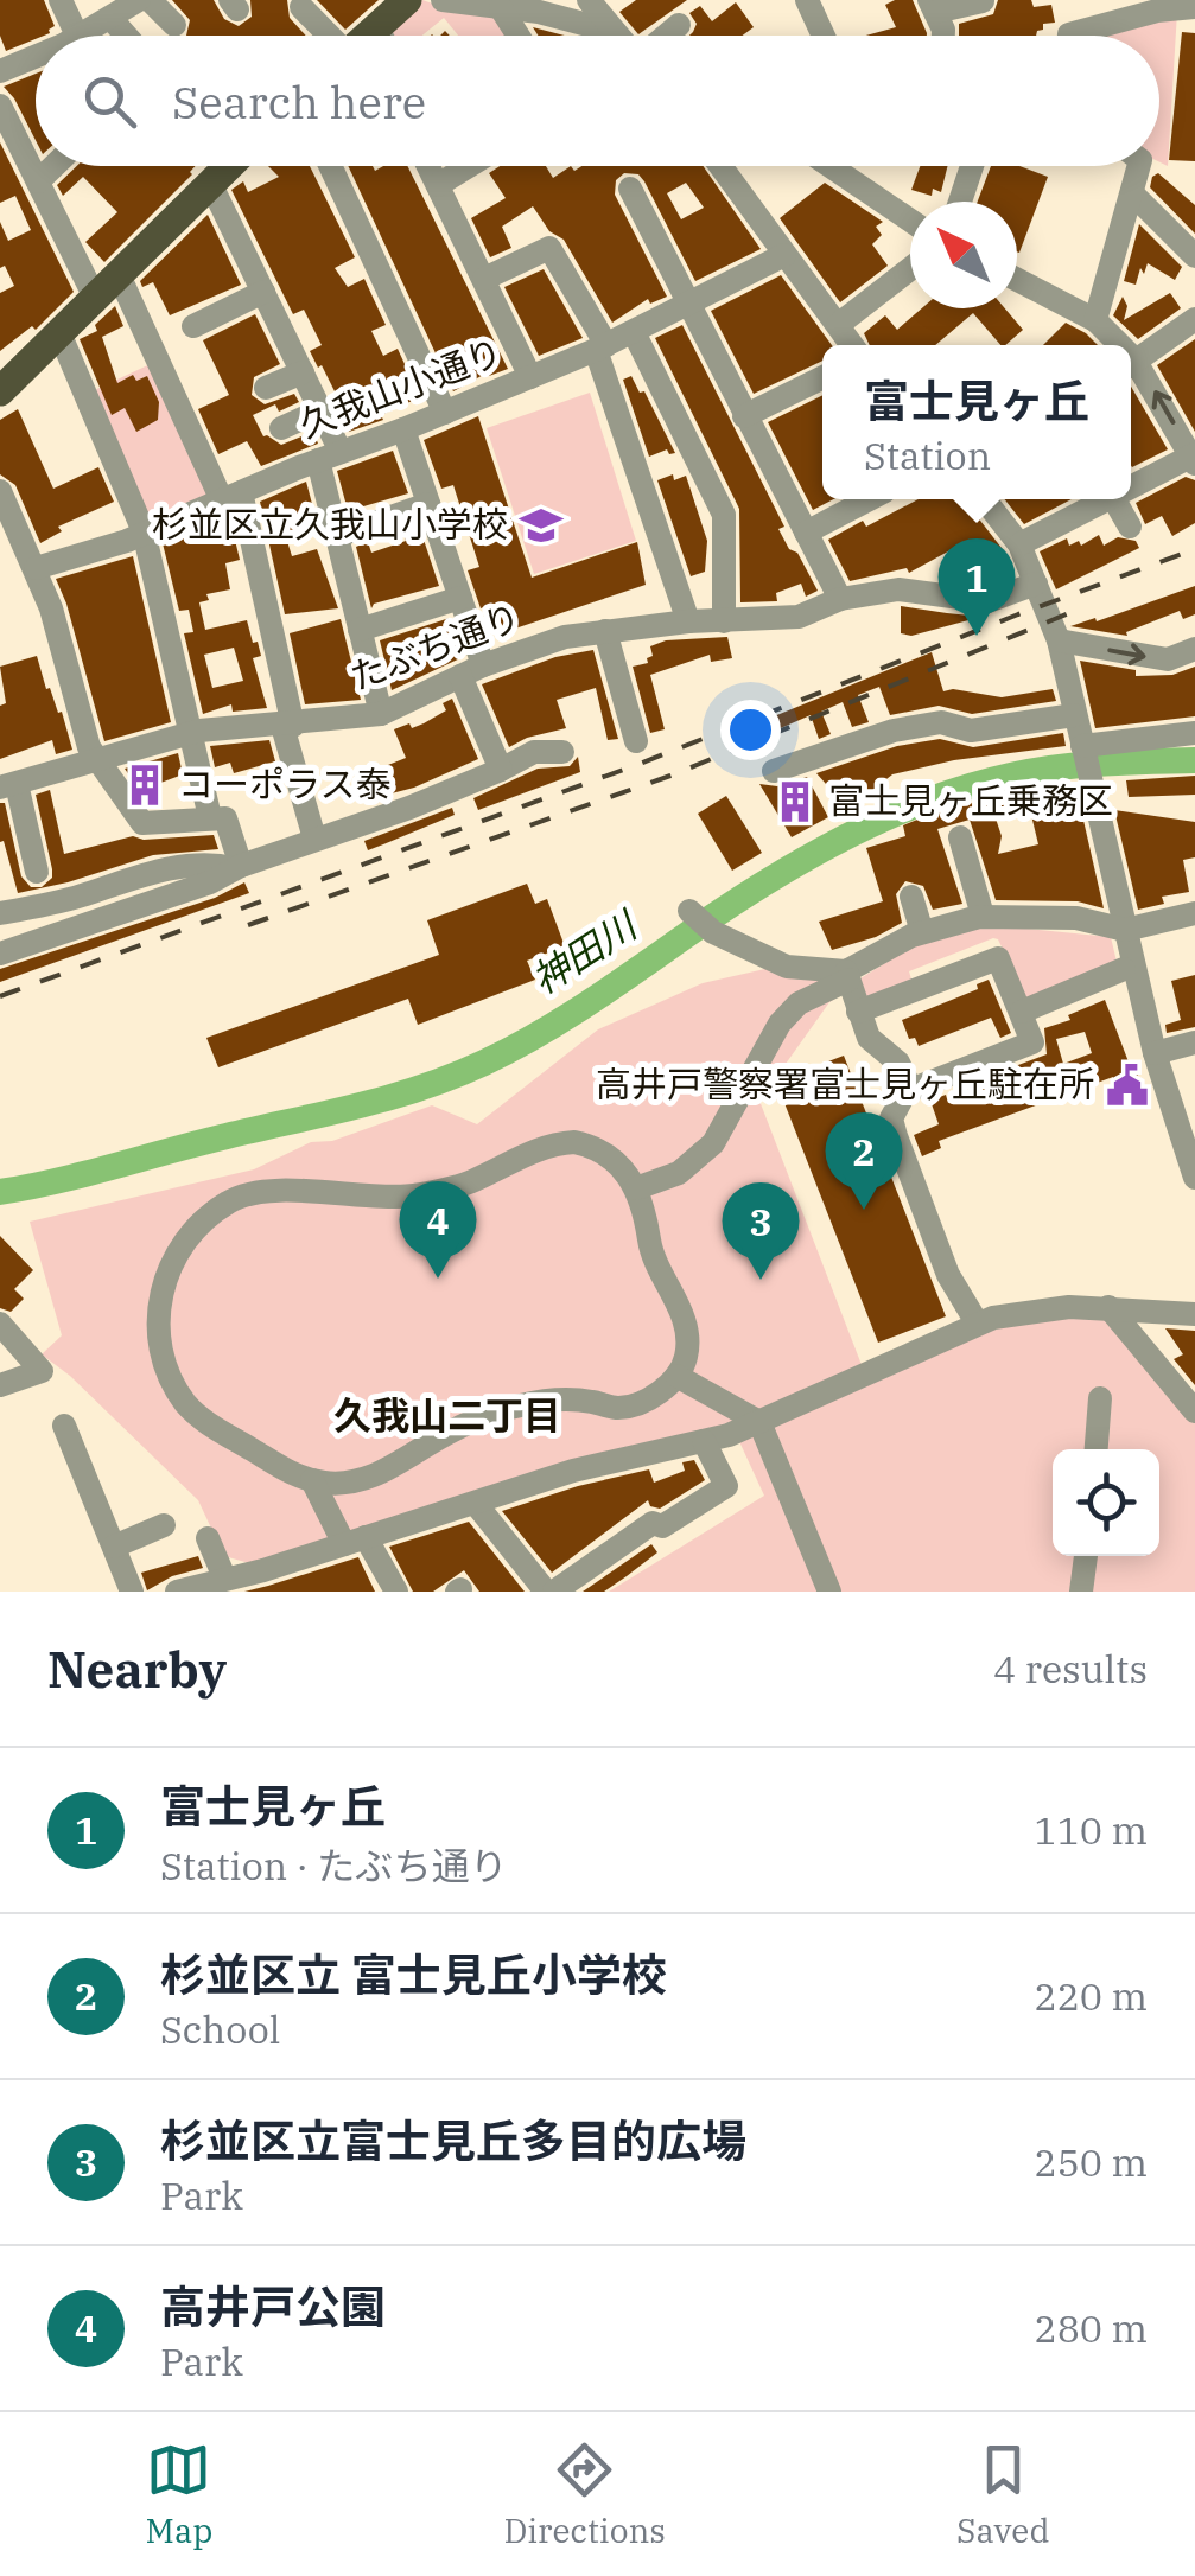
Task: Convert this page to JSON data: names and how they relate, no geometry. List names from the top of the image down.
{
  "streets": {
    "street": ["久我山小通り", "たぶち通り"]
  },
  "districts": ["久我山二丁目"],
  "water": ["神田川"],
  "places": {
    "school or university": ["杉並区立久我山小学校"],
    "building": ["コーポラス泰", "富士見ヶ丘乗務区"],
    "public building": ["高井戸警察署富士見ヶ丘駐在所"]
  },
  "north": "top left",
  "page": {
    "search": "Search here",
    "popup": ["富士見ヶ丘", "Station"],
    "pins": [
      "1",
      "2",
      "4",
      "3"
    ],
    "heading": ["Nearby", "4 results"],
    "list": [
      {
        "mark": "1",
        "name": "富士見ヶ丘",
        "note": "Station · たぶち通り",
        "value": "110 m"
      },
      {
        "mark": "2",
        "name": "杉並区立 富士見丘小学校",
        "note": "School",
        "value": "220 m"
      },
      {
        "mark": "3",
        "name": "杉並区立富士見丘多目的広場",
        "note": "Park",
        "value": "250 m"
      },
      {
        "mark": "4",
        "name": "高井戸公園",
        "note": "Park",
        "value": "280 m"
      }
    ],
    "nav": ["Map", "Directions", "Saved"]
  }
}
